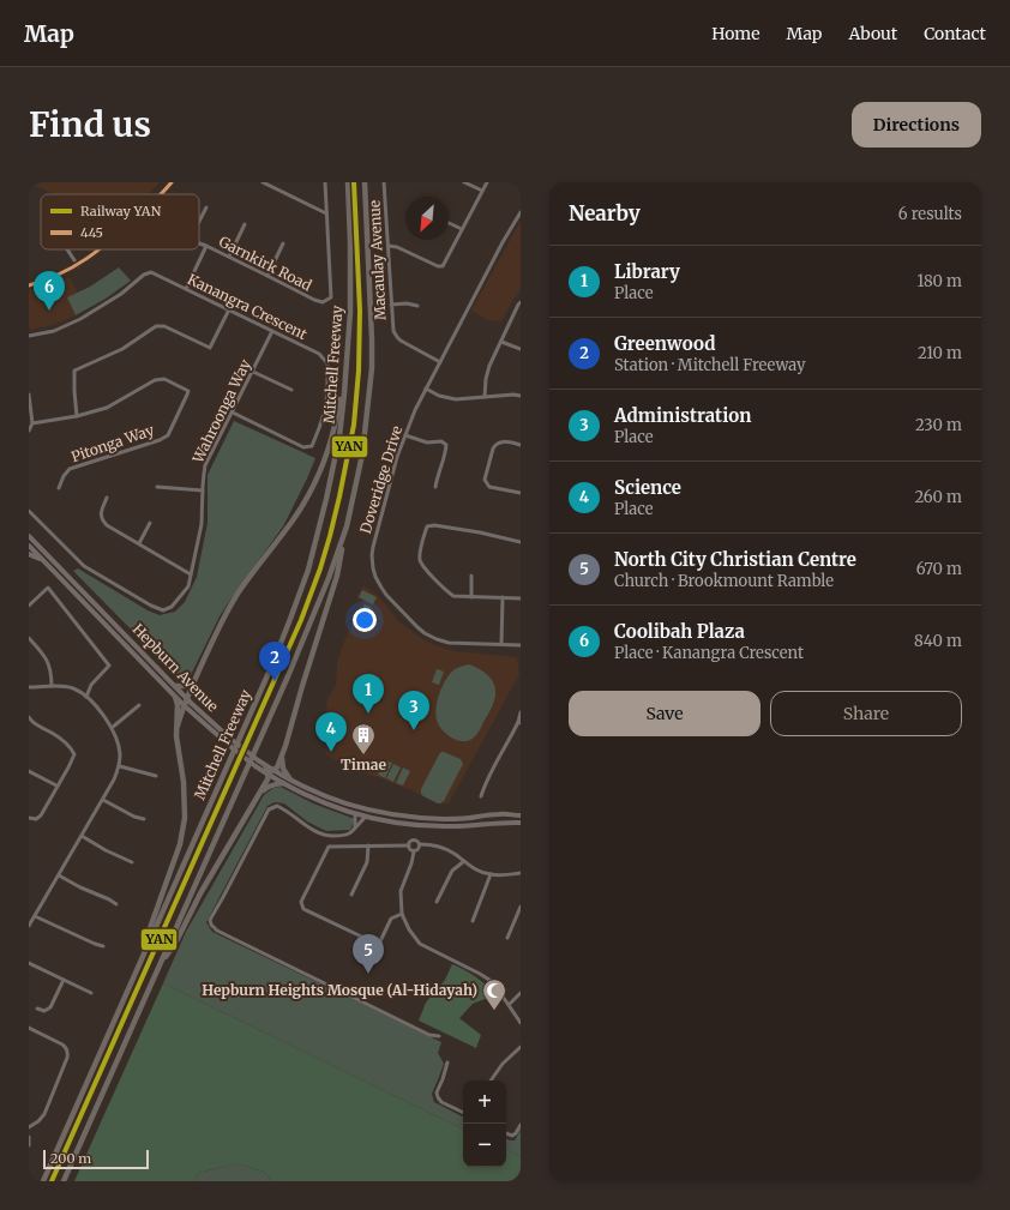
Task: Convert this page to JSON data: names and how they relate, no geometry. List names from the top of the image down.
{
  "streets": {
    "highway": ["Mitchell Freeway"],
    "main road": ["Hepburn Avenue"],
    "street": [
      "Macaulay Avenue",
      "Garnkirk Road",
      "Kanangra Crescent",
      "Wahroonga Way",
      "Pitonga Way",
      "Doveridge Drive"
    ]
  },
  "crossings": [
    ["Macaulay Avenue", "Doveridge Drive"],
    ["Kanangra Crescent", "Wahroonga Way"]
  ],
  "places": {
    "building": ["Timae"],
    "mosque": ["Hepburn Heights Mosque (Al-Hidayah)"]
  },
  "lines": ["rail line YAN", "transit line 445"],
  "legend": ["Railway YAN", "445"],
  "scale_bar": "200 m",
  "north": "bottom left",
  "page": {
    "header": "Map",
    "nav": [
      "Home",
      "Map",
      "About",
      "Contact"
    ],
    "buttons": [
      "Directions",
      ["Save", "Share"]
    ],
    "title": "Find us",
    "heading": ["Nearby", "6 results"],
    "list": [
      {
        "mark": "1",
        "name": "Library",
        "note": "Place",
        "value": "180 m"
      },
      {
        "mark": "2",
        "name": "Greenwood",
        "note": "Station · Mitchell Freeway",
        "value": "210 m"
      },
      {
        "mark": "3",
        "name": "Administration",
        "note": "Place",
        "value": "230 m"
      },
      {
        "mark": "4",
        "name": "Science",
        "note": "Place",
        "value": "260 m"
      },
      {
        "mark": "5",
        "name": "North City Christian Centre",
        "note": "Church · Brookmount Ramble",
        "value": "670 m"
      },
      {
        "mark": "6",
        "name": "Coolibah Plaza",
        "note": "Place · Kanangra Crescent",
        "value": "840 m"
      }
    ],
    "pins": [
      "6",
      "2",
      "1",
      "3",
      "4",
      "5"
    ],
    "map_buttons": ["+", "−"],
    "scale": "200 m"
  }
}
